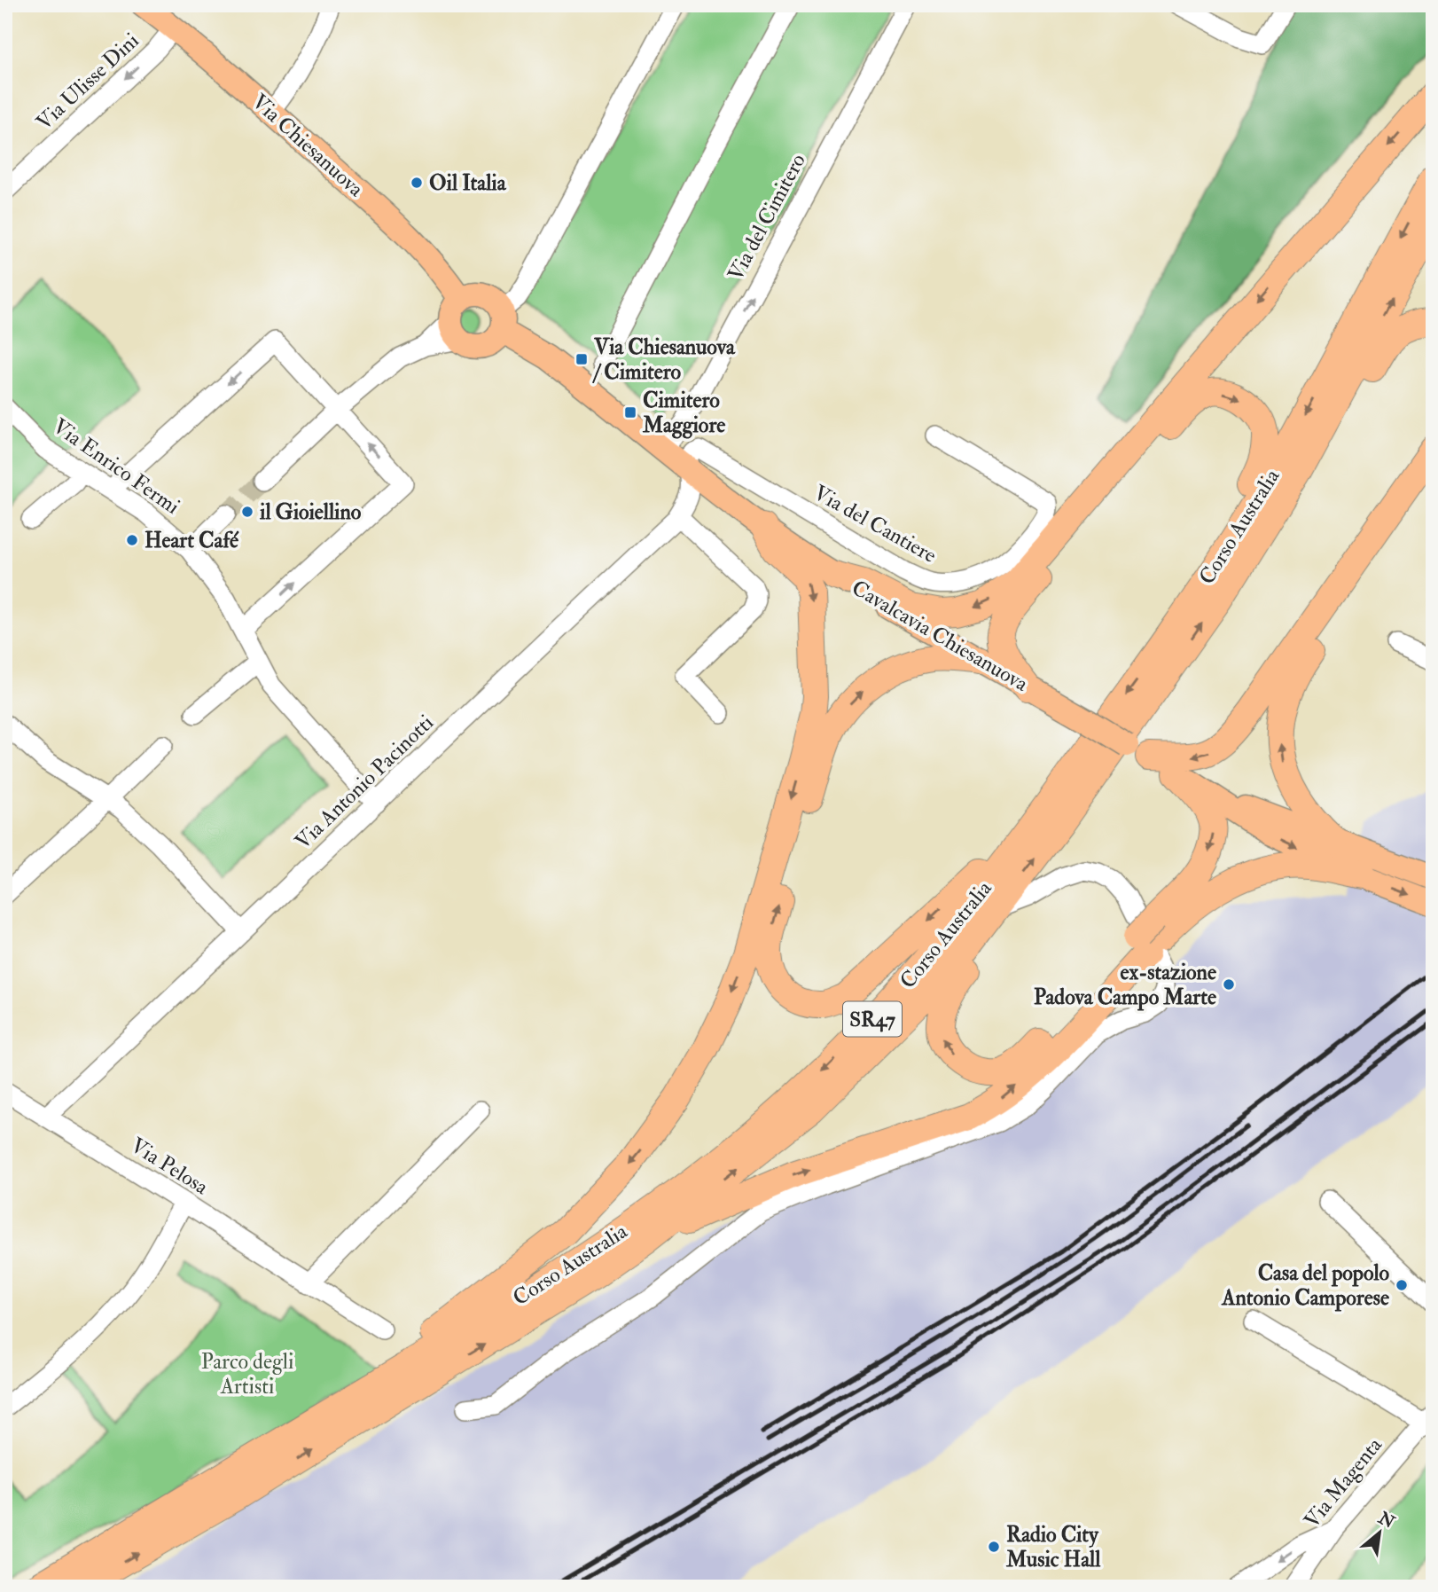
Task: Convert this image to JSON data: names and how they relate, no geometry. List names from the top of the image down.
{
  "streets": {
    "highway": ["Corso Australia", "SR47"],
    "main road": ["Via Chiesanuova", "Cavalcavia Chiesanuova"],
    "street": [
      "Via Ulisse Dini",
      "Via del Cimitero",
      "Via Enrico Fermi",
      "Via del Cantiere",
      "Via Antonio Pacinotti",
      "Via Pelosa",
      "Via Magenta"
    ]
  },
  "crossings": [
    ["Via Ulisse Dini", "Via Chiesanuova"],
    ["Via Enrico Fermi", "Via Antonio Pacinotti"],
    ["Via del Cantiere", "Cavalcavia Chiesanuova"],
    ["Via del Cantiere", "Via Antonio Pacinotti"],
    ["Cavalcavia Chiesanuova", "Via Antonio Pacinotti"],
    ["Via Antonio Pacinotti", "Via Pelosa"]
  ],
  "one_way": ["Via Ulisse Dini"],
  "parks": ["Parco degli Artisti"],
  "places": {
    "other": [
      "Oil Italia",
      "il Gioiellino",
      "Heart Café",
      "ex-stazione Padova Campo Marte",
      "Casa del popolo Antonio Camporese",
      "Radio City Music Hall"
    ],
    "transit": ["Via Chiesanuova / Cimitero", "Cimitero Maggiore"]
  },
  "north": "top right"
}
